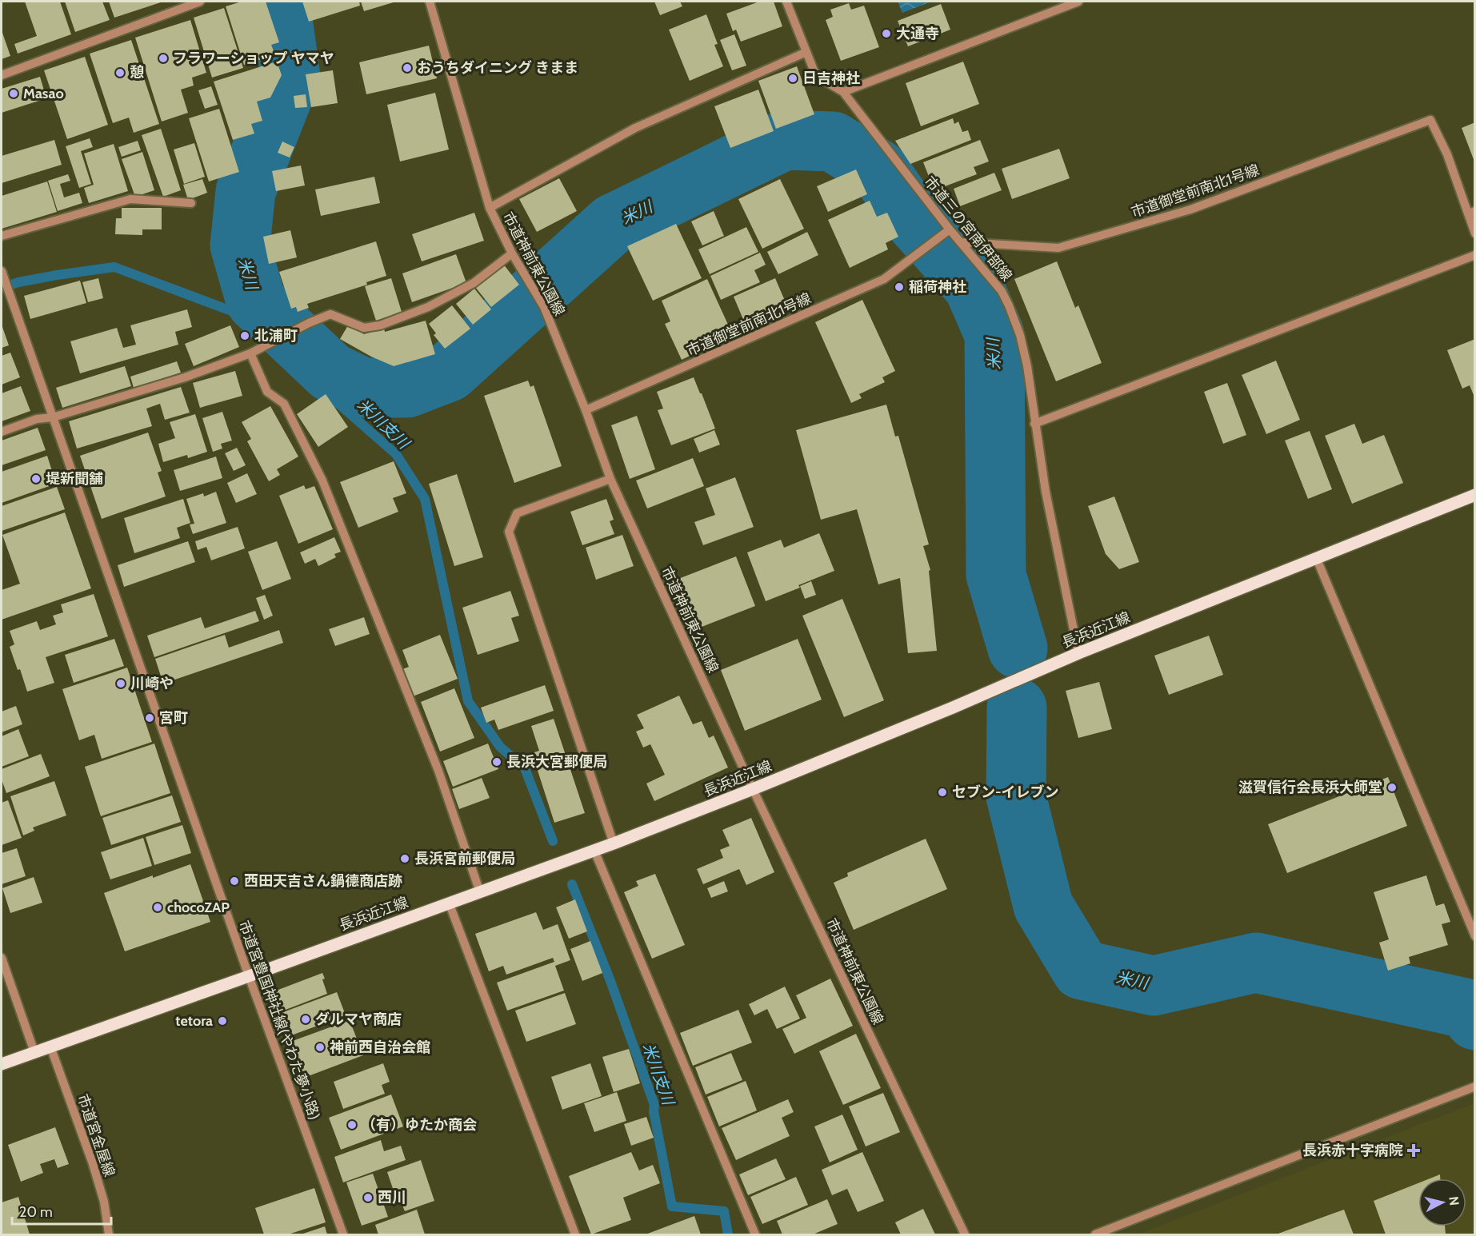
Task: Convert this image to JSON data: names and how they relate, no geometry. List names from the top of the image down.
{
  "streets": {
    "main road": ["長浜近江線"],
    "street": [
      "市道御堂前南北1号線",
      "市道三の宮南伊部線",
      "市道神前東公園線",
      "市道宮豊国神社線(やわた夢小路)",
      "市道宮金屋線"
    ]
  },
  "crossings": [
    ["市道御堂前南北1号線", "市道三の宮南伊部線"],
    ["市道御堂前南北1号線", "市道神前東公園線"],
    ["市道三の宮南伊部線", "長浜近江線"],
    ["市道神前東公園線", "長浜近江線"],
    ["長浜近江線", "市道宮豊国神社線(やわた夢小路)"],
    ["長浜近江線", "市道宮金屋線"]
  ],
  "water": ["米川", "米川支川"],
  "places": {
    "other": [
      "大通寺",
      "フラワーショップ ヤマヤ",
      "おうちダイニング きまま",
      "憩",
      "日吉神社",
      "Masao",
      "稲荷神社",
      "北浦町",
      "堤新聞舗",
      "川崎や",
      "宮町",
      "長浜大宮郵便局",
      "滋賀信行会長浜大師堂",
      "セブン-イレブン",
      "長浜宮前郵便局",
      "西田天吉さん鍋德商店跡",
      "chocoZAP",
      "ダルマヤ商店",
      "tetora",
      "神前西自治会館",
      "（有）ゆたか商会",
      "西川"
    ],
    "health": ["長浜赤十字病院"]
  },
  "scale_bar": "20 m",
  "north": "right"
}
